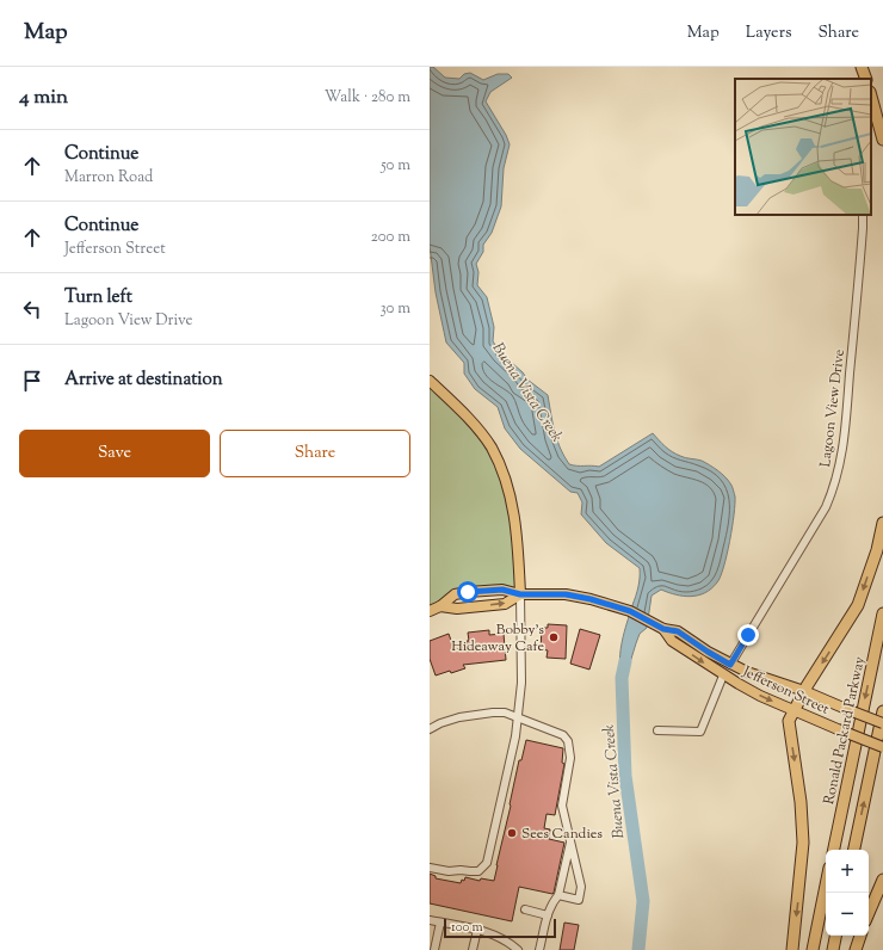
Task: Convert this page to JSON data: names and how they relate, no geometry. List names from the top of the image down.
{
  "streets": {
    "highway": ["Ronald Packard Parkway"],
    "main road": ["Jefferson Street"],
    "street": ["Lagoon View Drive"]
  },
  "crossings": [
    ["Lagoon View Drive", "Jefferson Street"]
  ],
  "water": ["Buena Vista Creek"],
  "places": ["Bobby's Hideaway Cafe", "Sees Candies"],
  "scale_bar": "100 m",
  "page": {
    "header": "Map",
    "nav": ["Map", "Layers", "Share"],
    "heading": ["4 min", "Walk · 280 m"],
    "list": [
      ["Continue", "Marron Road", "50 m"],
      ["Continue", "Jefferson Street", "200 m"],
      ["Turn left", "Lagoon View Drive", "30 m"],
      "Arrive at destination"
    ],
    "buttons": ["Save", "Share"],
    "map_buttons": ["+", "−"],
    "scale": "100 m"
  }
}
